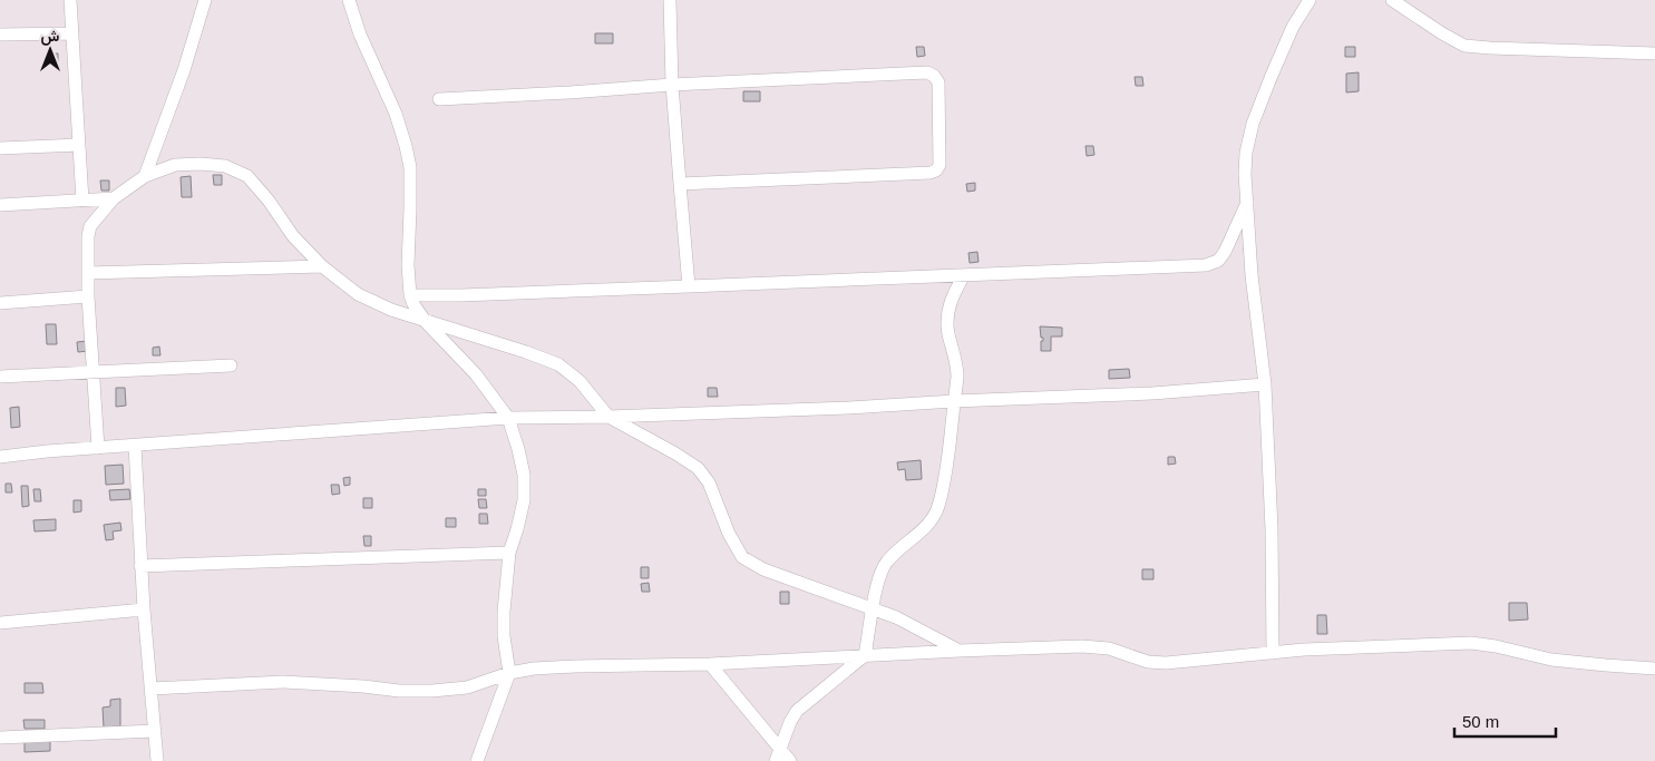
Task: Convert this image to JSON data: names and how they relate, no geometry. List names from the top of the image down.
{
  "scale_bar": "50 m",
  "north": "top"
}
